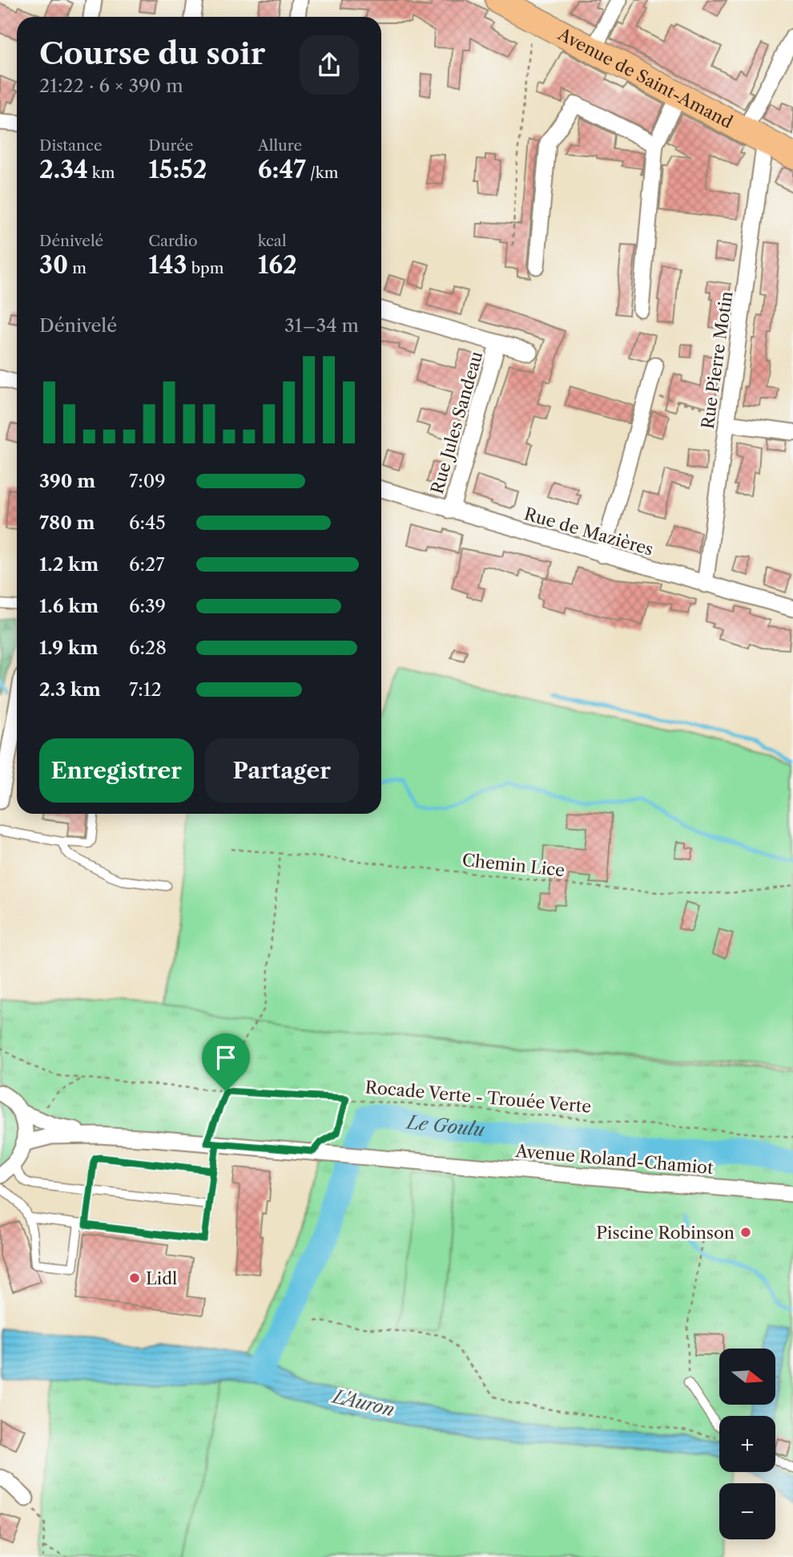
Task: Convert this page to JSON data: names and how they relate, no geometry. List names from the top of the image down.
{
  "streets": {
    "main road": ["Avenue de Saint-Amand"],
    "street": [
      "Rue Pierre Motin",
      "Rue Jules Sandeau",
      "Rue de Mazières",
      "Avenue Roland-Chamiot"
    ],
    "path": ["Chemin Lice", "Rocade Verte - Trouée Verte"]
  },
  "crossings": [
    ["Avenue de Saint-Amand", "Rue Pierre Motin"],
    ["Rue Pierre Motin", "Rue de Mazières"],
    ["Rue Jules Sandeau", "Rue de Mazières"]
  ],
  "water": ["Le Goulu", "L'Auron"],
  "places": ["Piscine Robinson", "Lidl"],
  "north": "right",
  "page": {
    "heading": ["Course du soir", "21:22 · 6 × 390 m"],
    "stats": [
      ["Distance", "2.34 km"],
      ["Durée", "15:52"],
      ["Allure", "6:47 /km"],
      ["Dénivelé", "30 m"],
      ["Cardio", "143 bpm"],
      ["kcal", "162"]
    ],
    "chart": ["Dénivelé", "31–34 m"],
    "list": [
      {
        "name": "390 m",
        "note": "7:09"
      },
      {
        "name": "780 m",
        "note": "6:45"
      },
      {
        "name": "1.2 km",
        "note": "6:27"
      },
      {
        "name": "1.6 km",
        "note": "6:39"
      },
      {
        "name": "1.9 km",
        "note": "6:28"
      },
      {
        "name": "2.3 km",
        "note": "7:12"
      }
    ],
    "buttons": ["Enregistrer", "Partager"],
    "map_buttons": ["+", "−"]
  }
}
